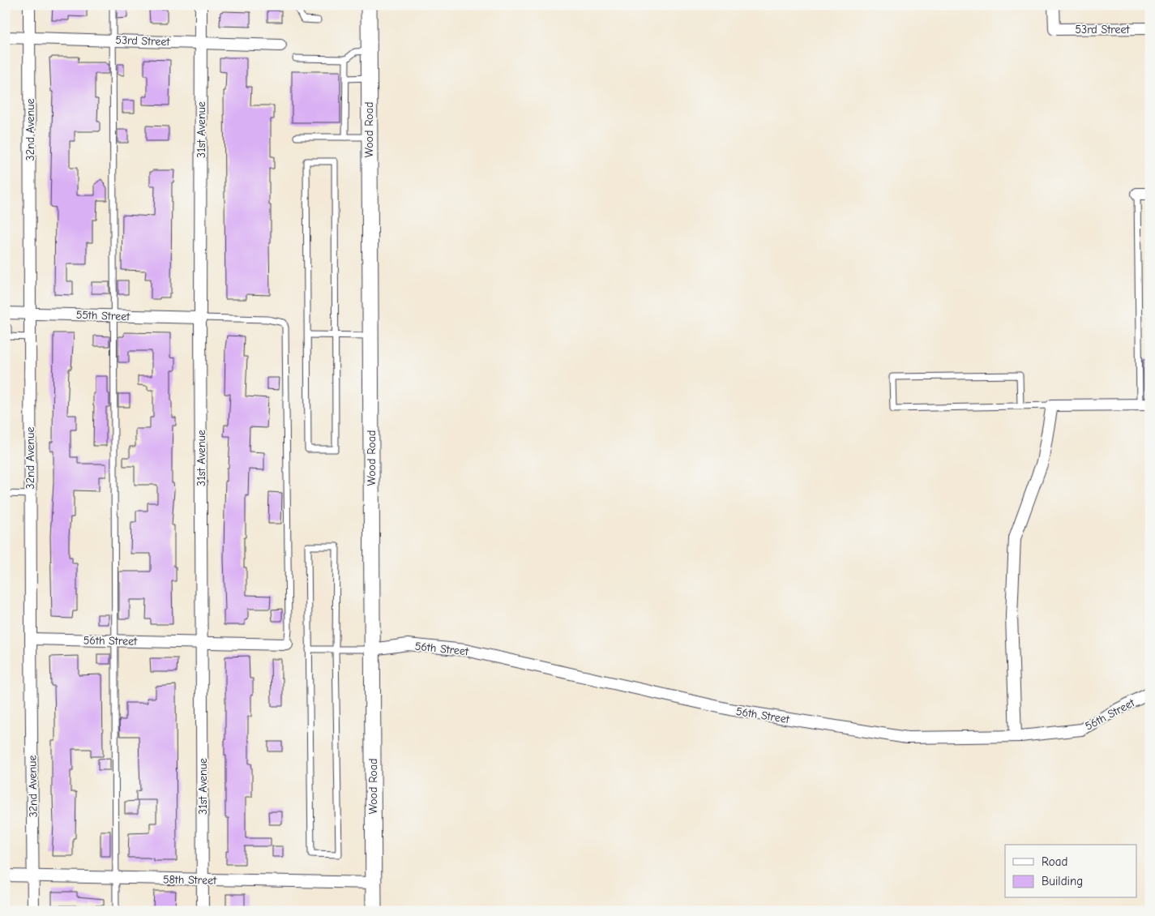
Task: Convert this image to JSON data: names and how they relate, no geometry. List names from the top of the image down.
{
  "streets": {
    "street": [
      "53rd Street",
      "32nd Avenue",
      "31st Avenue",
      "Wood Road",
      "55th Street",
      "56th Street",
      "58th Street"
    ]
  },
  "crossings": [
    ["53rd Street", "32nd Avenue"],
    ["53rd Street", "31st Avenue"],
    ["32nd Avenue", "55th Street"],
    ["32nd Avenue", "56th Street"],
    ["32nd Avenue", "58th Street"],
    ["31st Avenue", "55th Street"],
    ["31st Avenue", "56th Street"],
    ["31st Avenue", "58th Street"],
    ["Wood Road", "56th Street"],
    ["Wood Road", "58th Street"]
  ],
  "legend": ["Road", "Building"]
}
